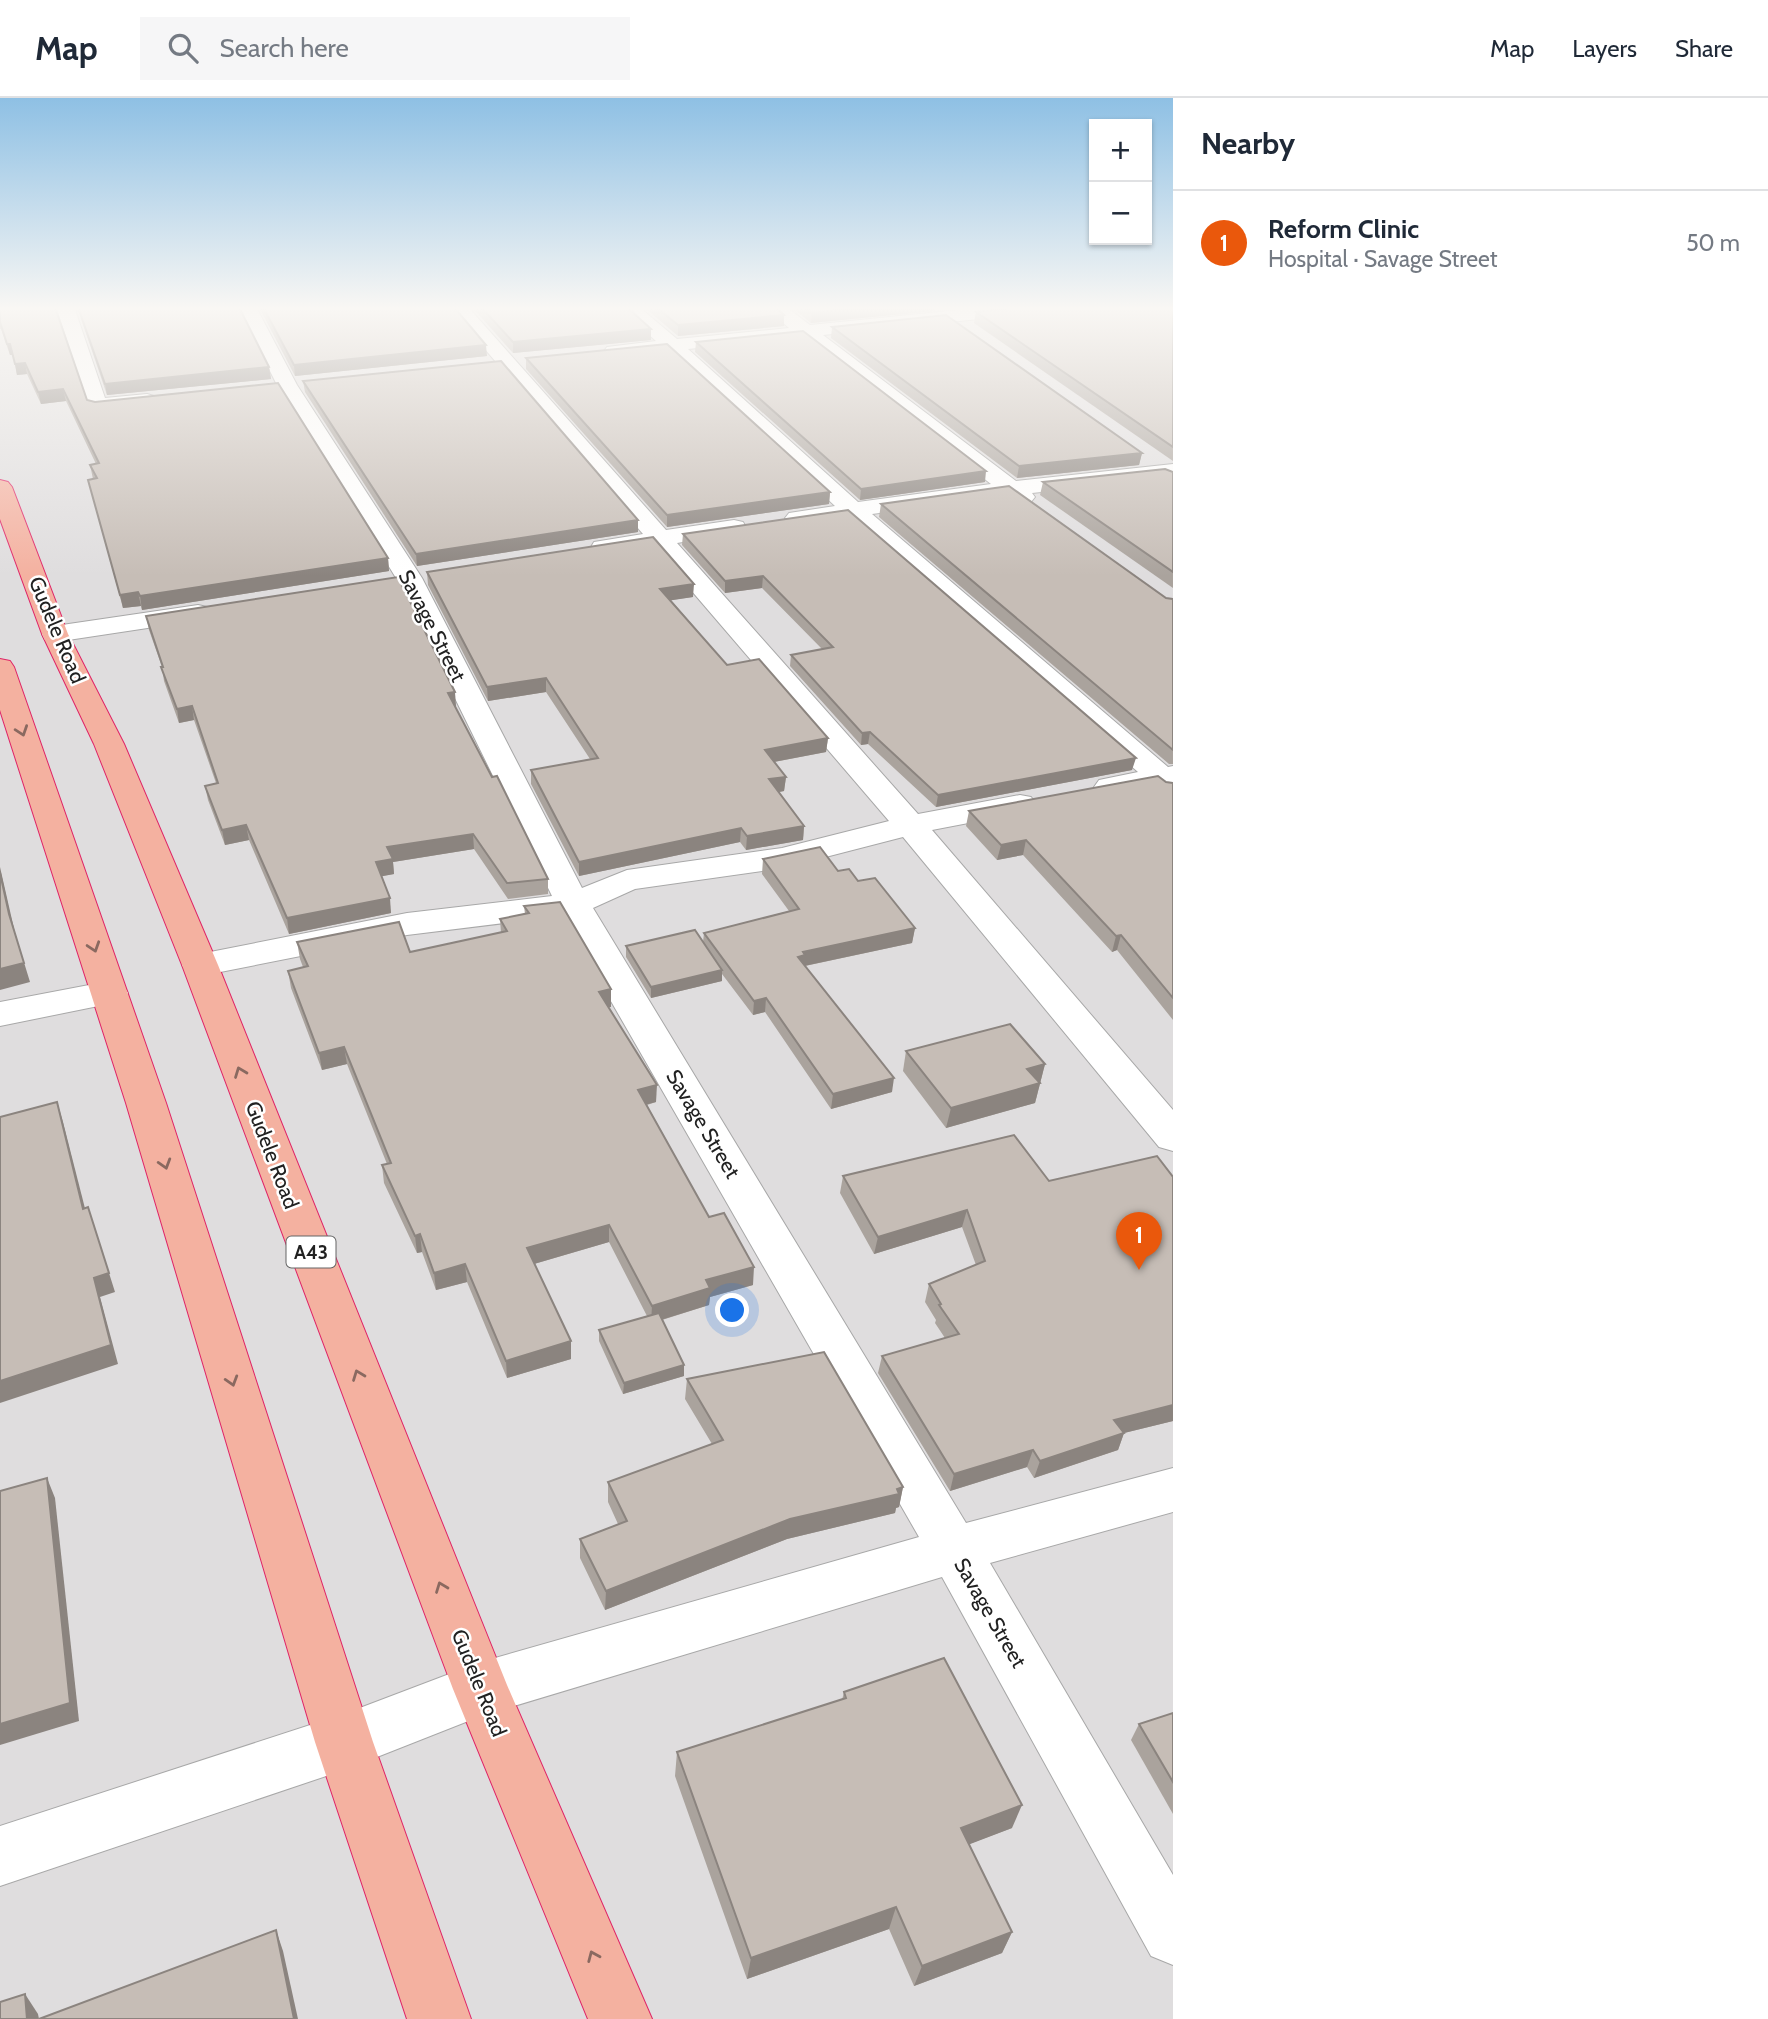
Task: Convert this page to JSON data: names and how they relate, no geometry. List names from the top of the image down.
{
  "streets": {
    "highway": ["Gudele Road", "A43"],
    "street": ["Savage Street"]
  },
  "page": {
    "header": "Map",
    "search": "Search here",
    "nav": ["Map", "Layers", "Share"],
    "heading": "Nearby",
    "map_buttons": ["+", "−"],
    "list": [
      {
        "mark": "1",
        "name": "Reform Clinic",
        "note": "Hospital · Savage Street",
        "value": "50 m"
      }
    ],
    "pins": "1"
  }
}
